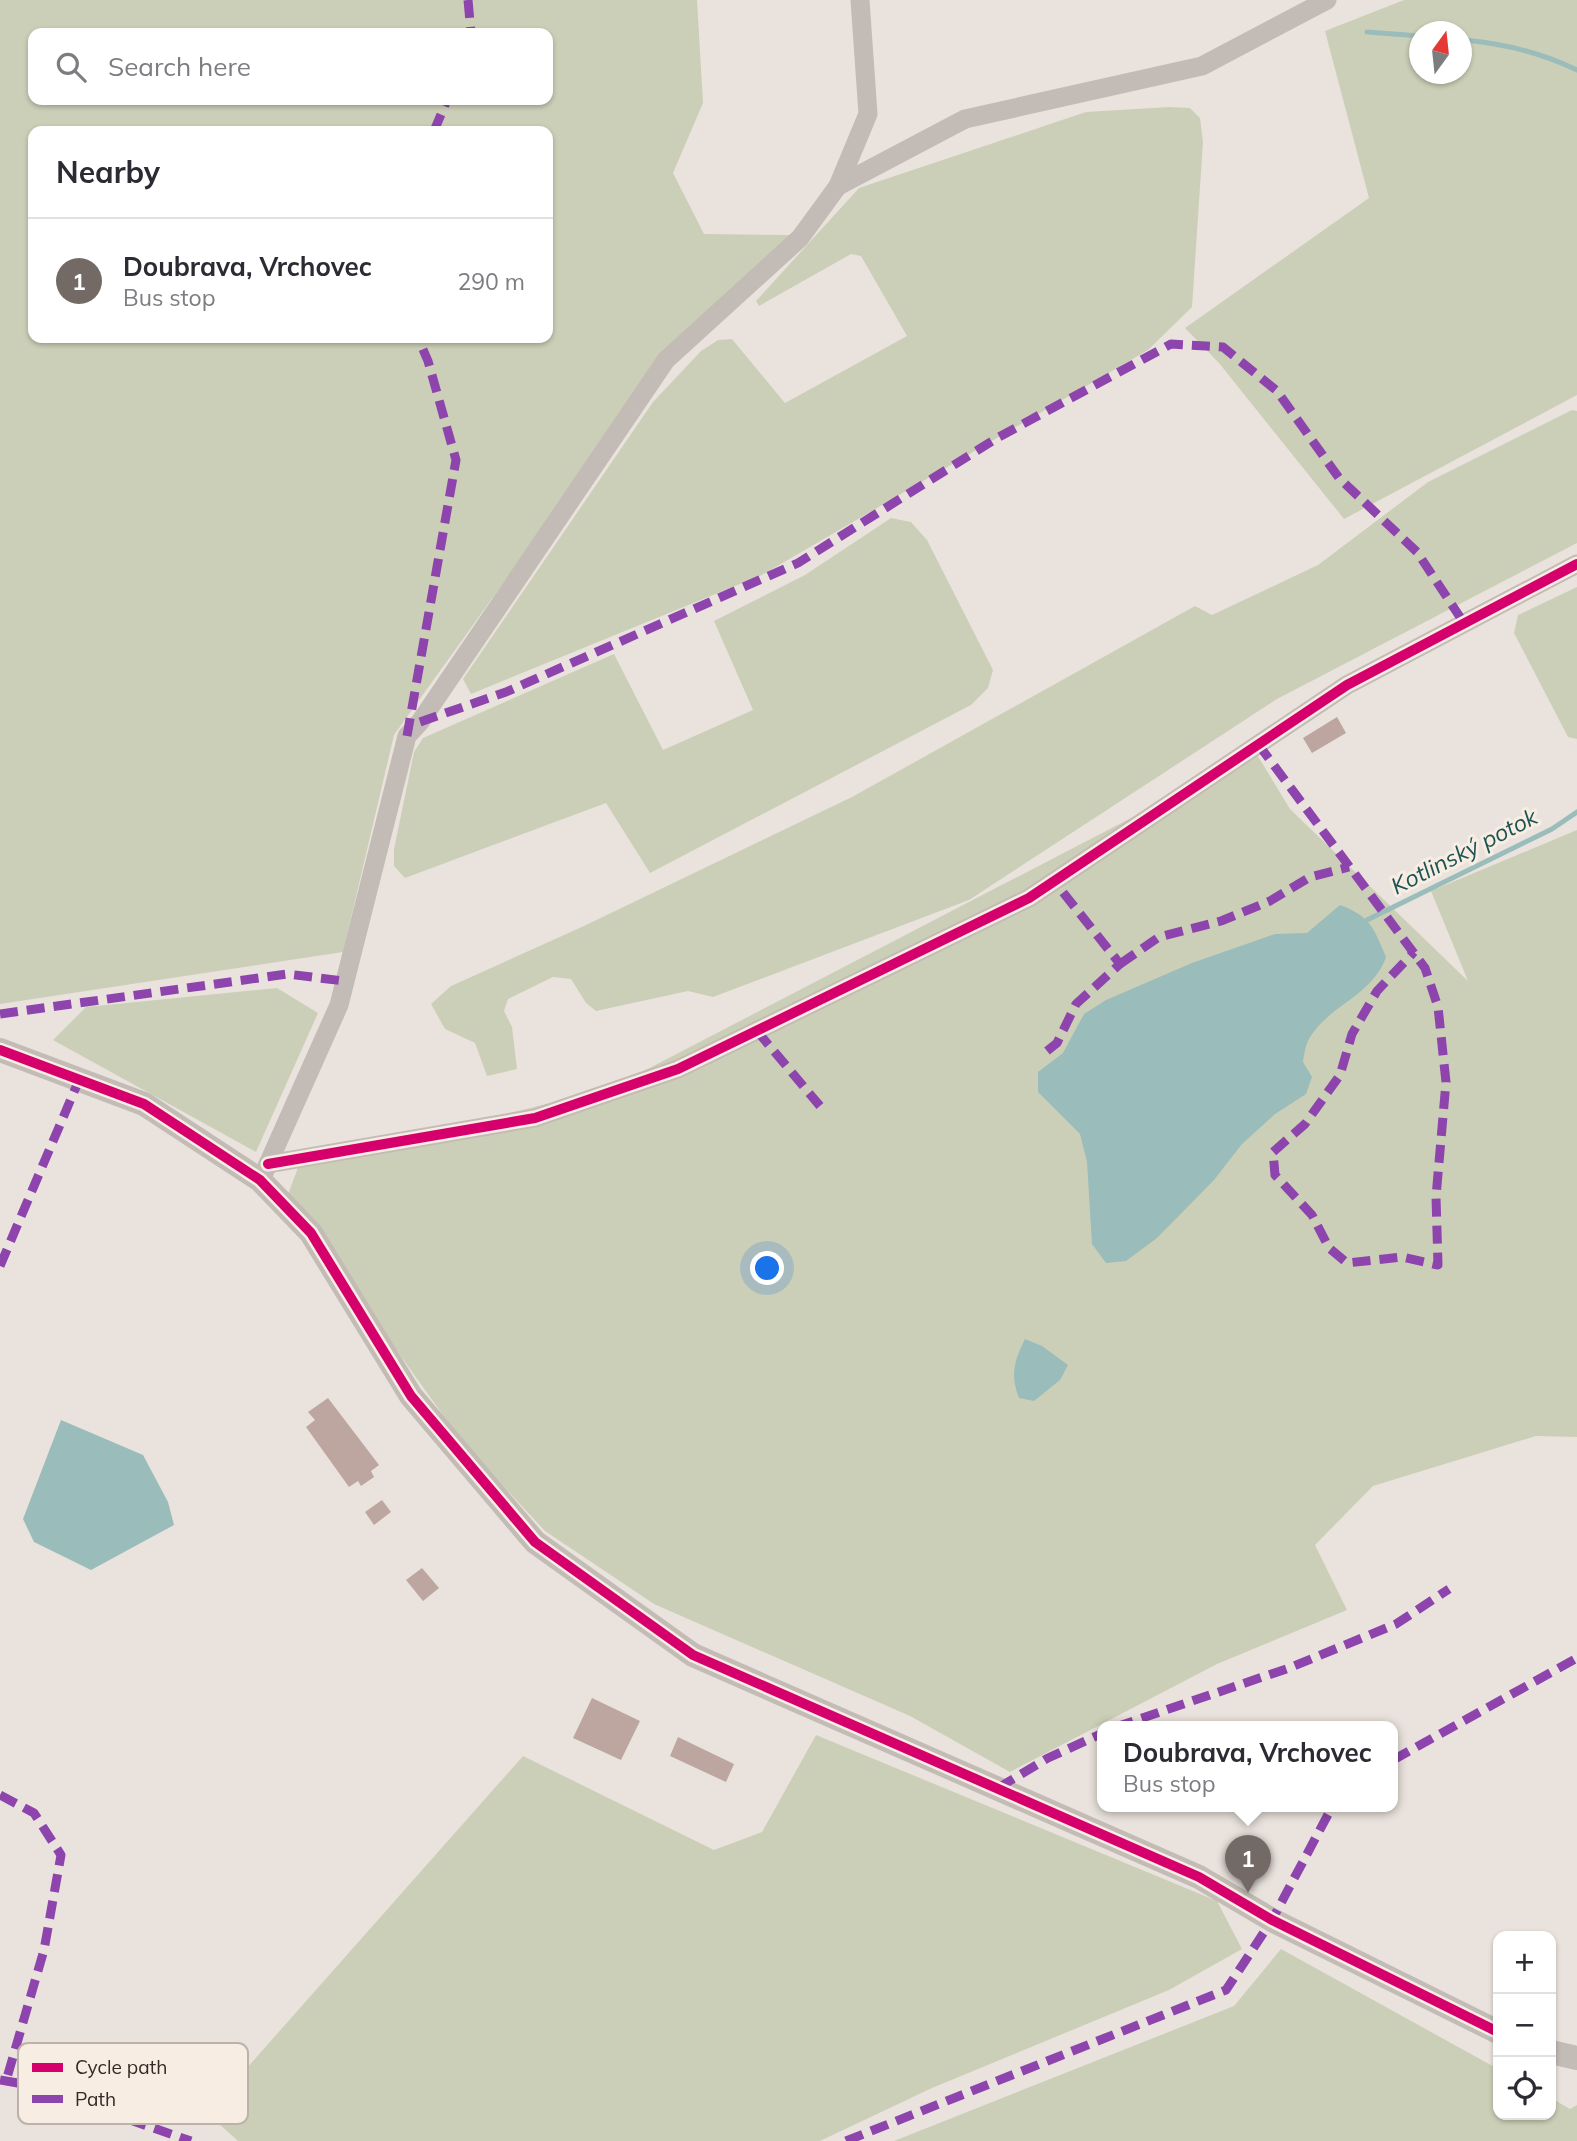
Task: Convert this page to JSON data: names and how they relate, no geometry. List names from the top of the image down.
{
  "water": ["Kotlinský potok"],
  "legend": ["Cycle path", "Path"],
  "north": "top",
  "page": {
    "search": "Search here",
    "heading": "Nearby",
    "list": [
      {
        "mark": "1",
        "name": "Doubrava, Vrchovec",
        "note": "Bus stop",
        "value": "290 m"
      }
    ],
    "popup": ["Doubrava, Vrchovec", "Bus stop"],
    "pins": "1",
    "map_buttons": ["+", "−"]
  }
}
